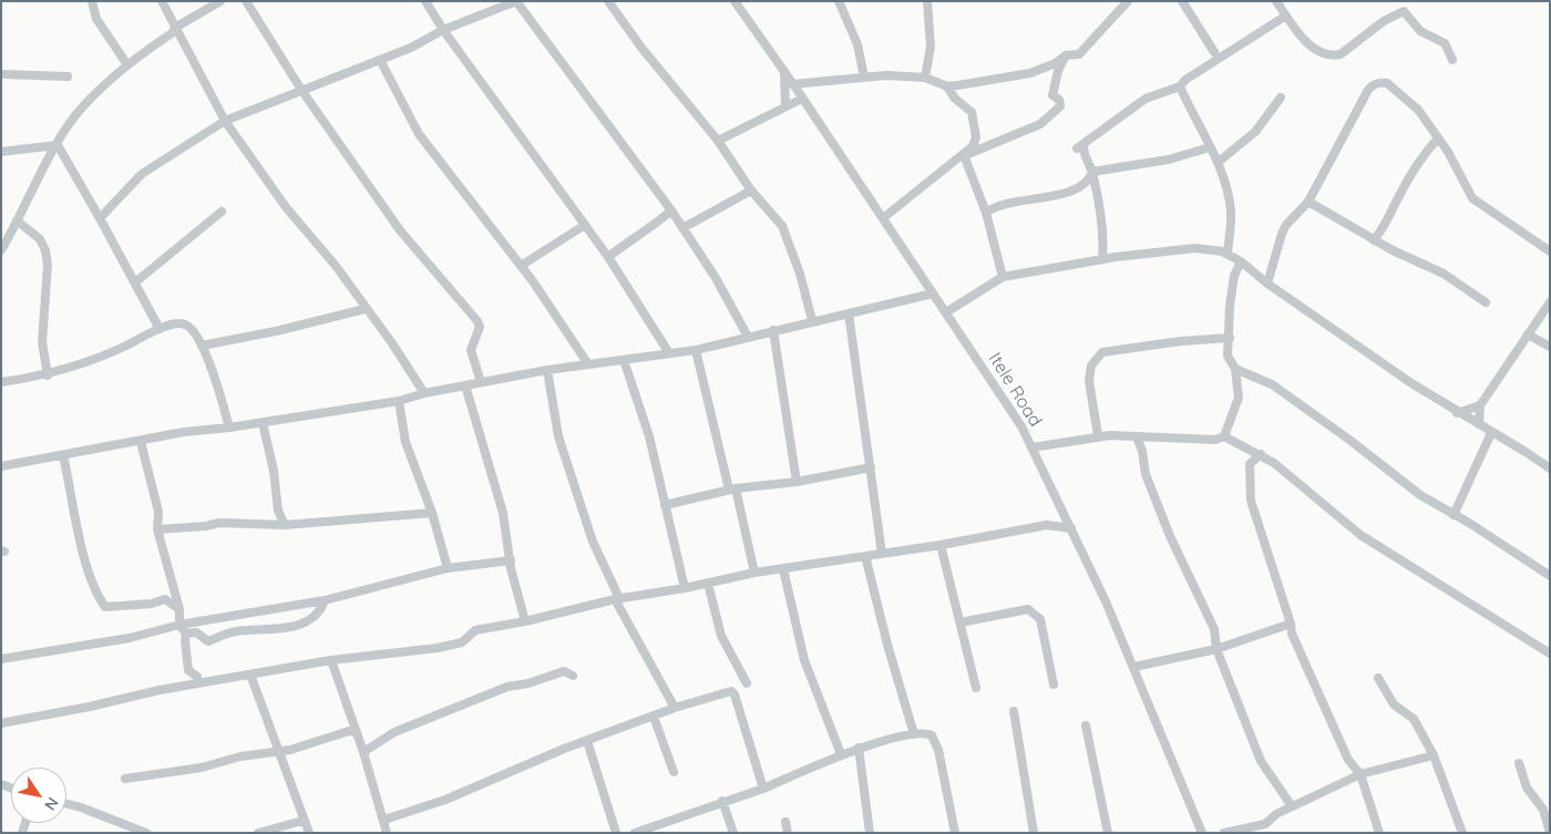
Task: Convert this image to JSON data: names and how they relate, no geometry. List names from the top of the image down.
{
  "streets": {
    "street": ["Itele Road"]
  },
  "north": "bottom right"
}
